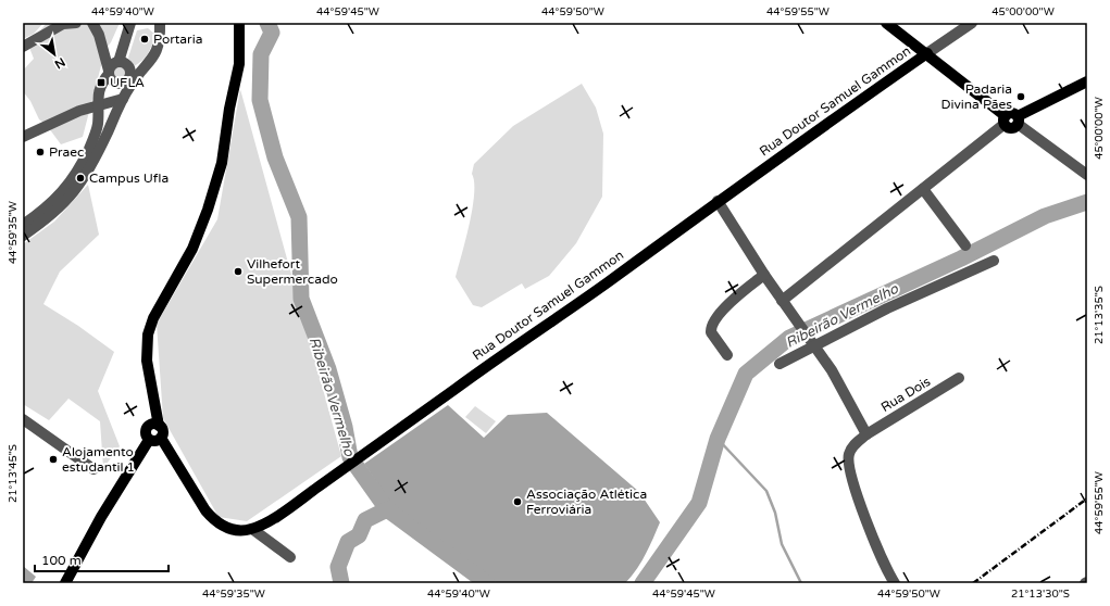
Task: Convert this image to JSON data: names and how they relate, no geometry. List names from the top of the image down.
{
  "streets": {
    "main road": ["Rua Doutor Samuel Gammon"],
    "street": ["Rua Dois"]
  },
  "water": ["Ribeirão Vermelho"],
  "places": {
    "other": [
      "Portaria",
      "Padaria Divina Pães",
      "Praec",
      "Campus Ufla",
      "Vilhefort Supermercado",
      "Alojamento estudantil 1",
      "Associação Atlética Ferroviária"
    ],
    "transit": ["UFLA"]
  },
  "scale_bar": "100 m",
  "north": "bottom right",
  "coordinates": [
    "44°59'40\"W",
    "44°59'45\"W",
    "44°59'50\"W",
    "44°59'55\"W",
    "45°00'00\"W",
    "44°59'35\"W",
    "21°13'35\"S",
    "21°13'45\"S",
    "21°13'30\"S"
  ]
}
